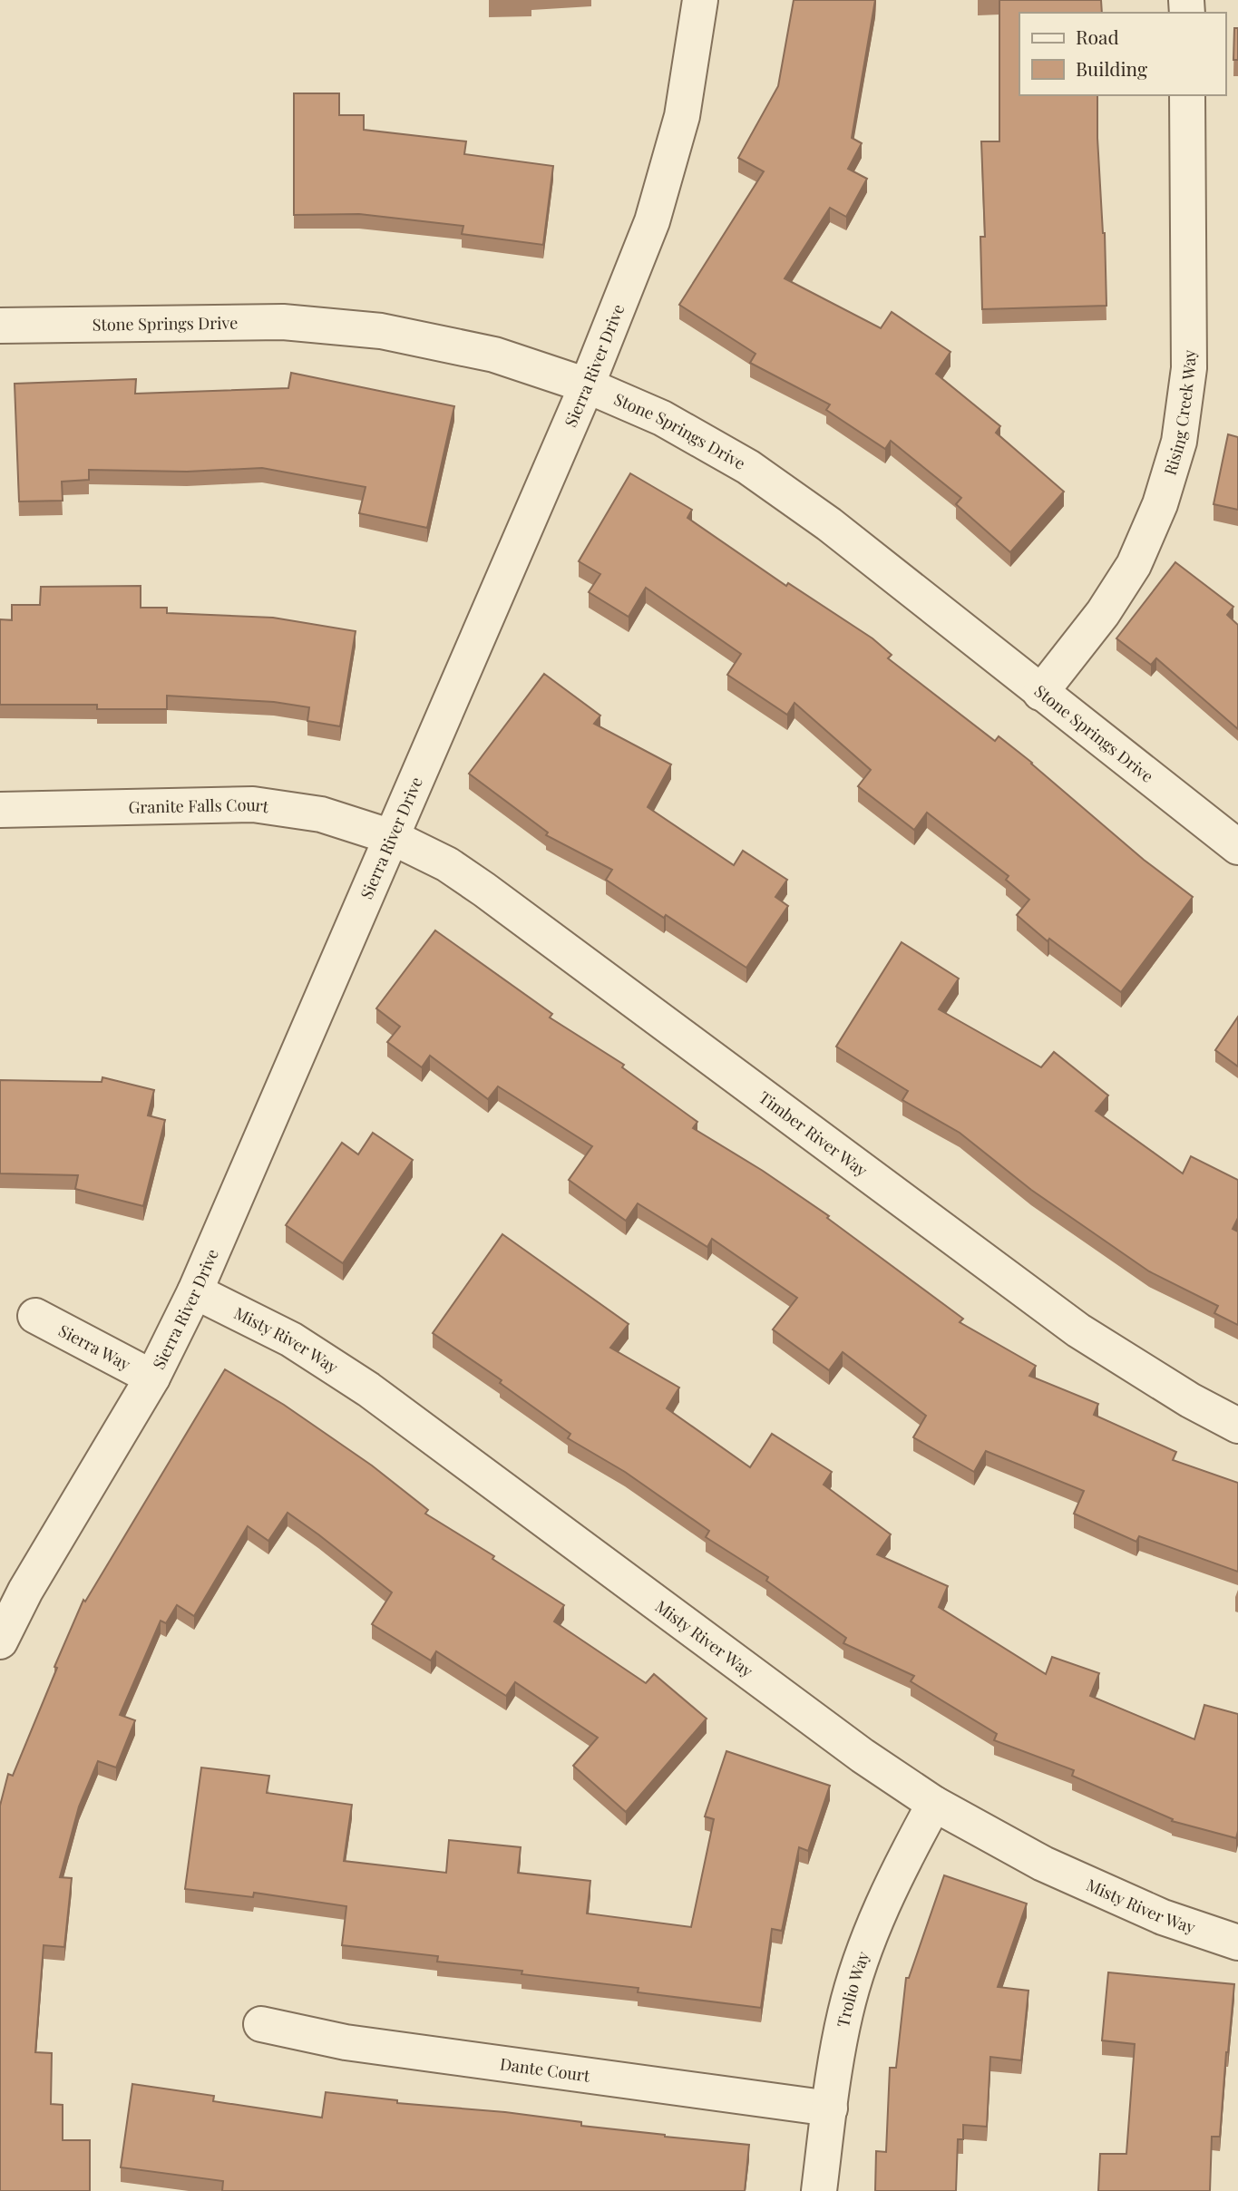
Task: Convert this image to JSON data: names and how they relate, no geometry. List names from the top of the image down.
{
  "streets": {
    "street": [
      "Stone Springs Drive",
      "Sierra River Drive",
      "Rising Creek Way",
      "Granite Falls Court",
      "Timber River Way",
      "Misty River Way",
      "Sierra Way",
      "Trolio Way",
      "Dante Court"
    ]
  },
  "crossings": [
    ["Stone Springs Drive", "Sierra River Drive"],
    ["Stone Springs Drive", "Rising Creek Way"],
    ["Sierra River Drive", "Granite Falls Court"],
    ["Sierra River Drive", "Timber River Way"],
    ["Sierra River Drive", "Misty River Way"],
    ["Sierra River Drive", "Sierra Way"],
    ["Granite Falls Court", "Timber River Way"],
    ["Misty River Way", "Trolio Way"],
    ["Trolio Way", "Dante Court"]
  ],
  "legend": ["Road", "Building"]
}
